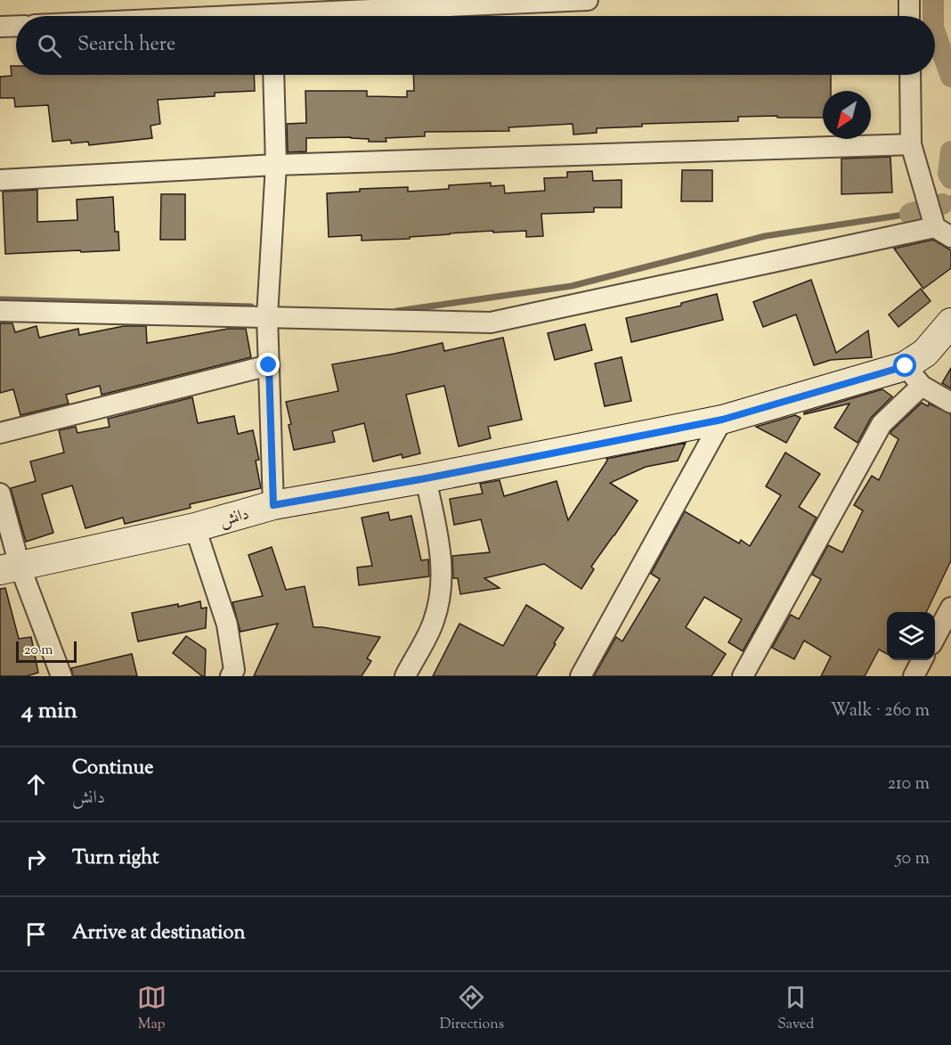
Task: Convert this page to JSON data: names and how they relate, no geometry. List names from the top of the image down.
{
  "streets": {
    "main road": ["دانش"]
  },
  "scale_bar": "20 m",
  "north": "bottom left",
  "page": {
    "search": "Search here",
    "scale": "20 m",
    "heading": ["4 min", "Walk · 260 m"],
    "list": [
      ["Continue", "دانش", "210 m"],
      ["Turn right", "50 m"],
      "Arrive at destination"
    ],
    "nav": ["Map", "Directions", "Saved"]
  }
}
